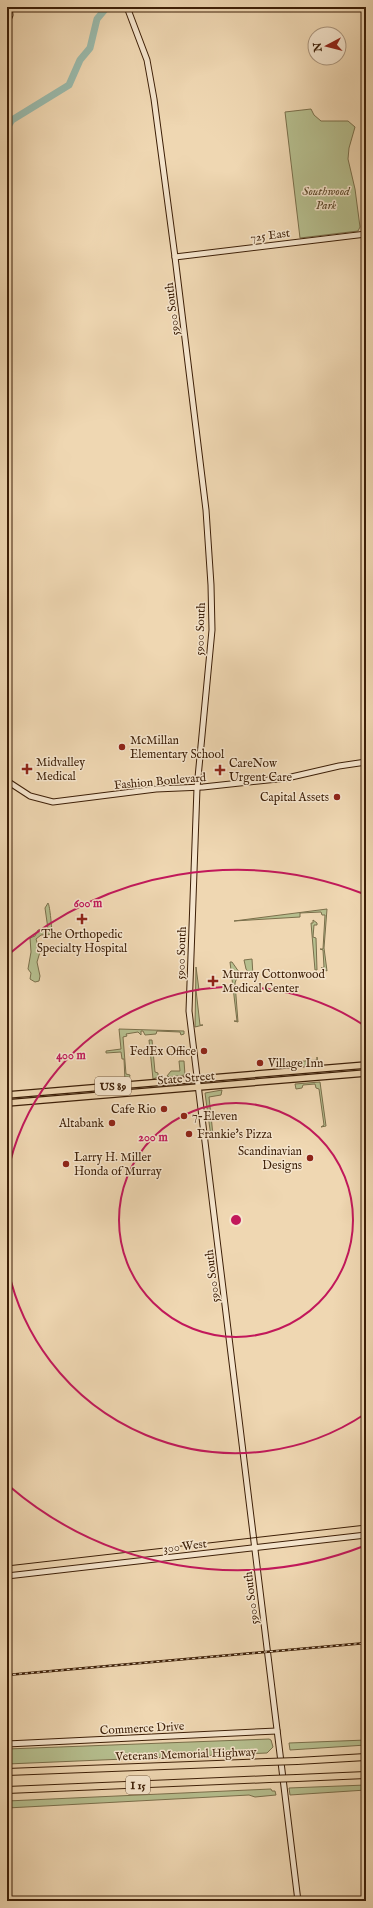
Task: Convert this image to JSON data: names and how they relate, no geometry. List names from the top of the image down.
{
  "streets": {
    "highway": ["Veterans Memorial Highway", "I 15"],
    "main road": ["State Street", "US 89"],
    "street": [
      "725 East",
      "5900 South",
      "Fashion Boulevard",
      "300 West",
      "Commerce Drive"
    ]
  },
  "crossings": [
    ["725 East", "5900 South"],
    ["5900 South", "Fashion Boulevard"],
    ["5900 South", "State Street"],
    ["5900 South", "300 West"],
    ["5900 South", "Commerce Drive"]
  ],
  "parks": ["Southwood Park"],
  "places": {
    "other": [
      "McMillan Elementary School",
      "Capital Assets",
      "FedEx Office",
      "Village Inn",
      "Cafe Rio",
      "7-Eleven",
      "Altabank",
      "Frankie's Pizza",
      "Scandinavian Designs",
      "Larry H. Miller Honda of Murray"
    ],
    "health": [
      "Midvalley Medical",
      "CareNow Urgent Care",
      "The Orthopedic Specialty Hospital",
      "Murray Cottonwood Medical Center"
    ]
  },
  "north": "left",
  "rings": ["600 m", "400 m", "200 m"]
}
